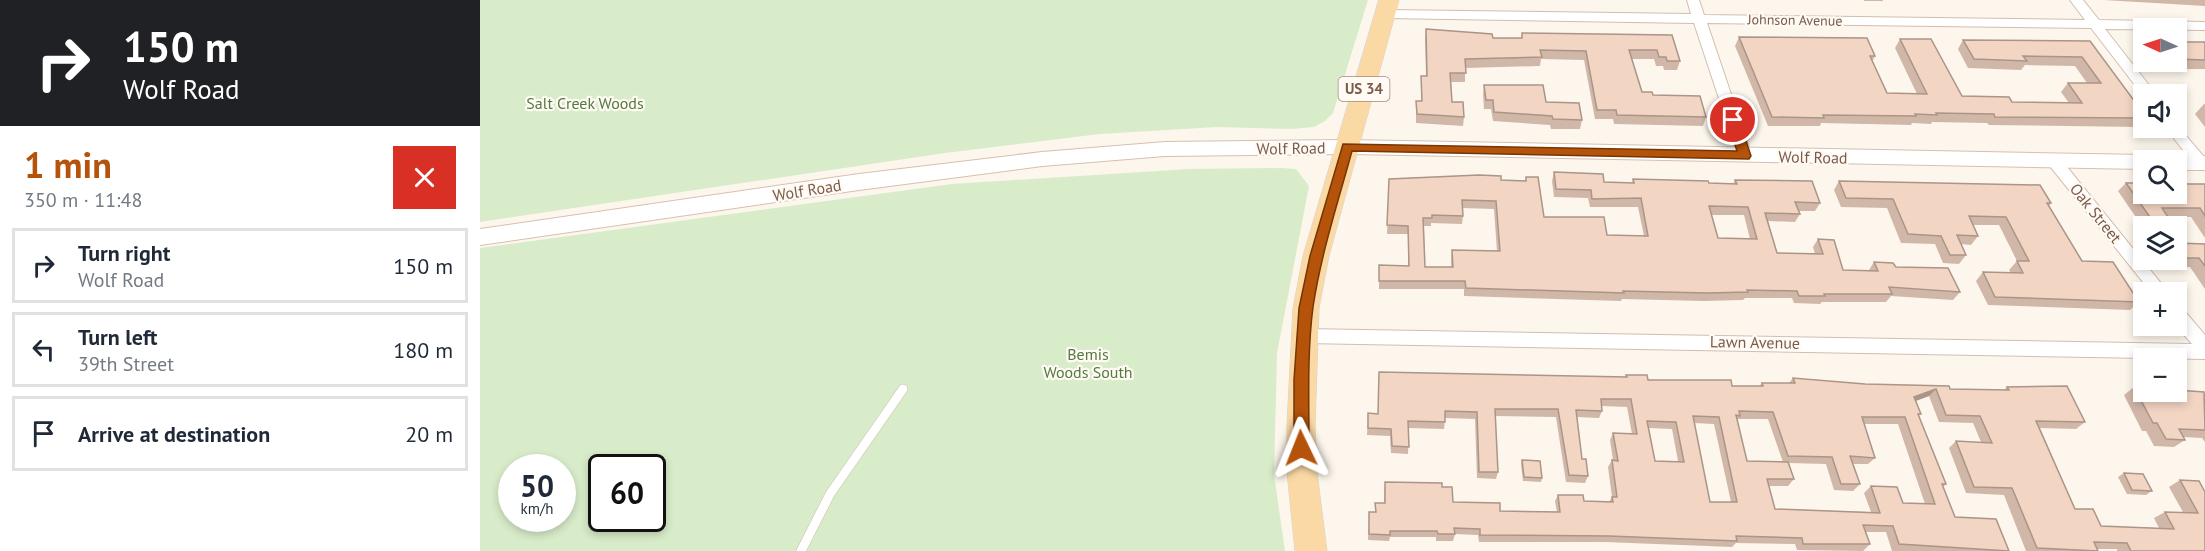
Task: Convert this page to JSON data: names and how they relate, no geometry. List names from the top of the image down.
{
  "streets": {
    "main road": ["US 34", "Wolf Road"],
    "street": ["Johnson Avenue", "Oak Street", "Lawn Avenue"]
  },
  "crossings": [
    ["Johnson Avenue", "US 34"],
    ["US 34", "Wolf Road"],
    ["US 34", "Lawn Avenue"],
    ["Wolf Road", "Oak Street"]
  ],
  "parks": ["Salt Creek Woods", "Bemis Woods South"],
  "north": "left",
  "page": {
    "turn": ["150 m", "Wolf Road"],
    "map_buttons": ["+", "−"],
    "heading": ["1 min", "350 m · 11:48"],
    "list": [
      {
        "name": "Turn right",
        "note": "Wolf Road",
        "value": "150 m"
      },
      {
        "name": "Turn left",
        "note": "39th Street",
        "value": "180 m"
      },
      {
        "name": "Arrive at destination",
        "value": "20 m"
      }
    ],
    "speed": "50 km/h",
    "limit": "60"
  }
}
